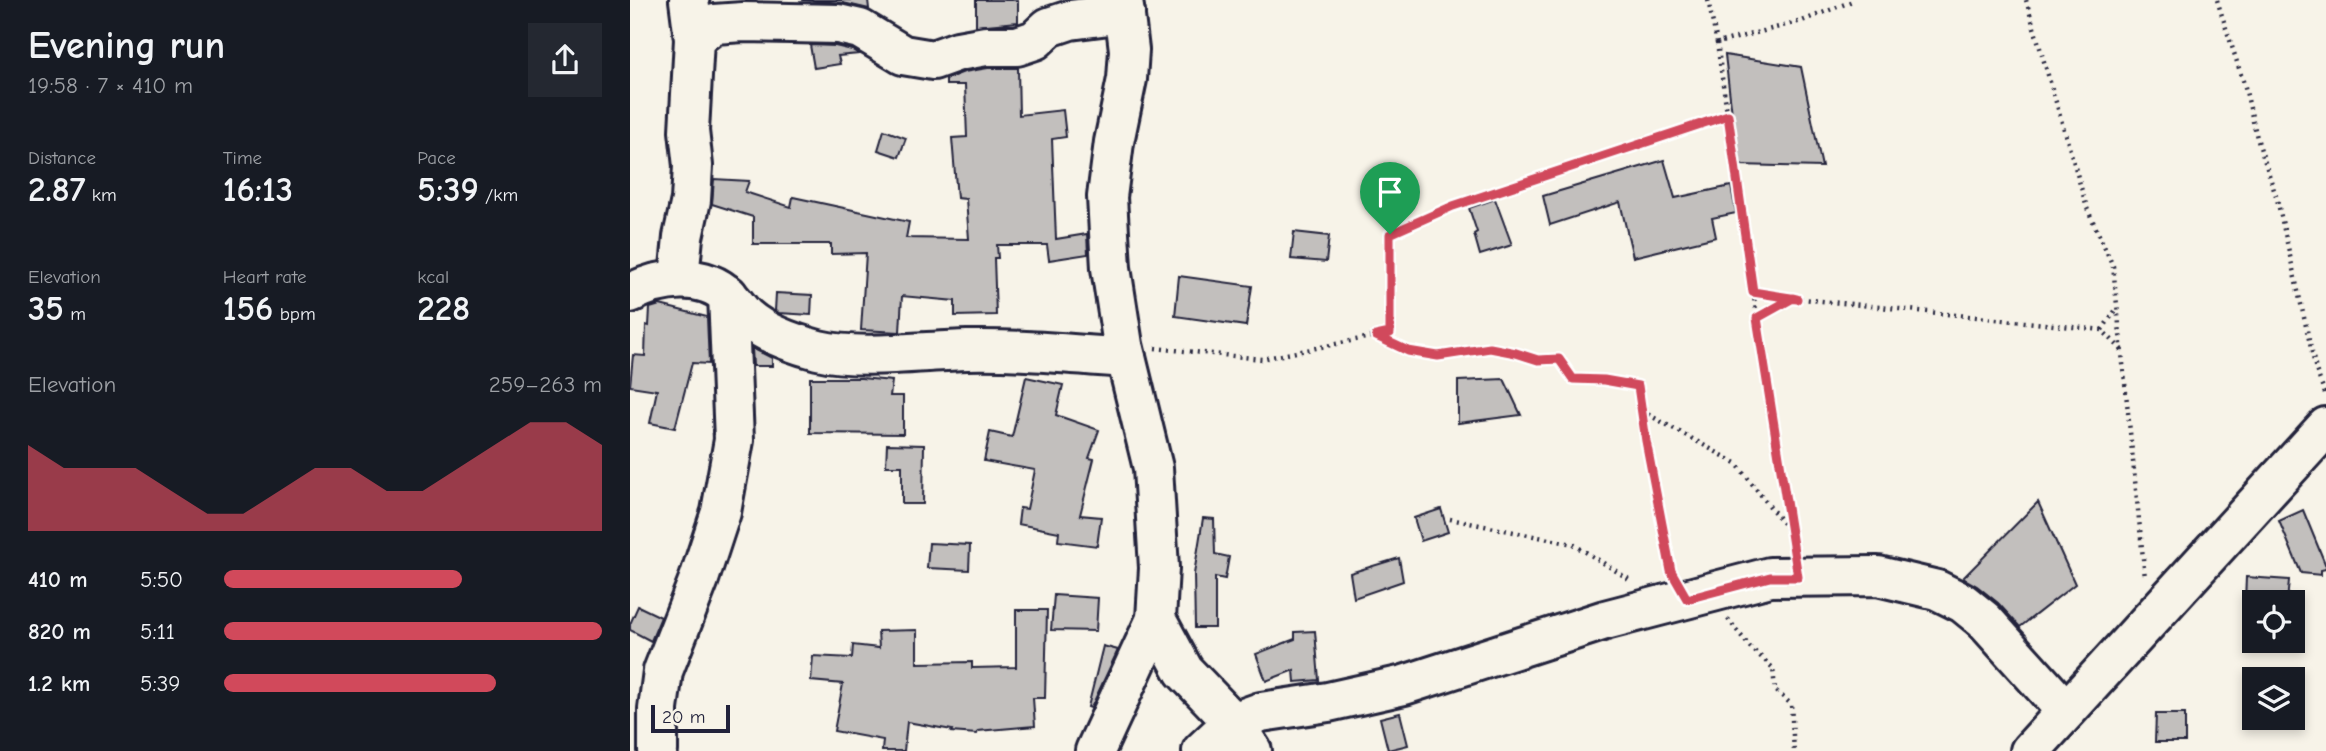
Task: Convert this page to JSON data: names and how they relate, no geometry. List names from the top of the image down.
{
  "scale_bar": "20 m",
  "page": {
    "heading": ["Evening run", "19:58 · 7 × 410 m"],
    "stats": [
      ["Distance", "2.87 km"],
      ["Time", "16:13"],
      ["Pace", "5:39 /km"],
      ["Elevation", "35 m"],
      ["Heart rate", "156 bpm"],
      ["kcal", "228"]
    ],
    "chart": ["Elevation", "259–263 m"],
    "list": [
      {
        "name": "410 m",
        "note": "5:50"
      },
      {
        "name": "820 m",
        "note": "5:11"
      },
      {
        "name": "1.2 km",
        "note": "5:39"
      }
    ],
    "scale": "20 m"
  }
}
